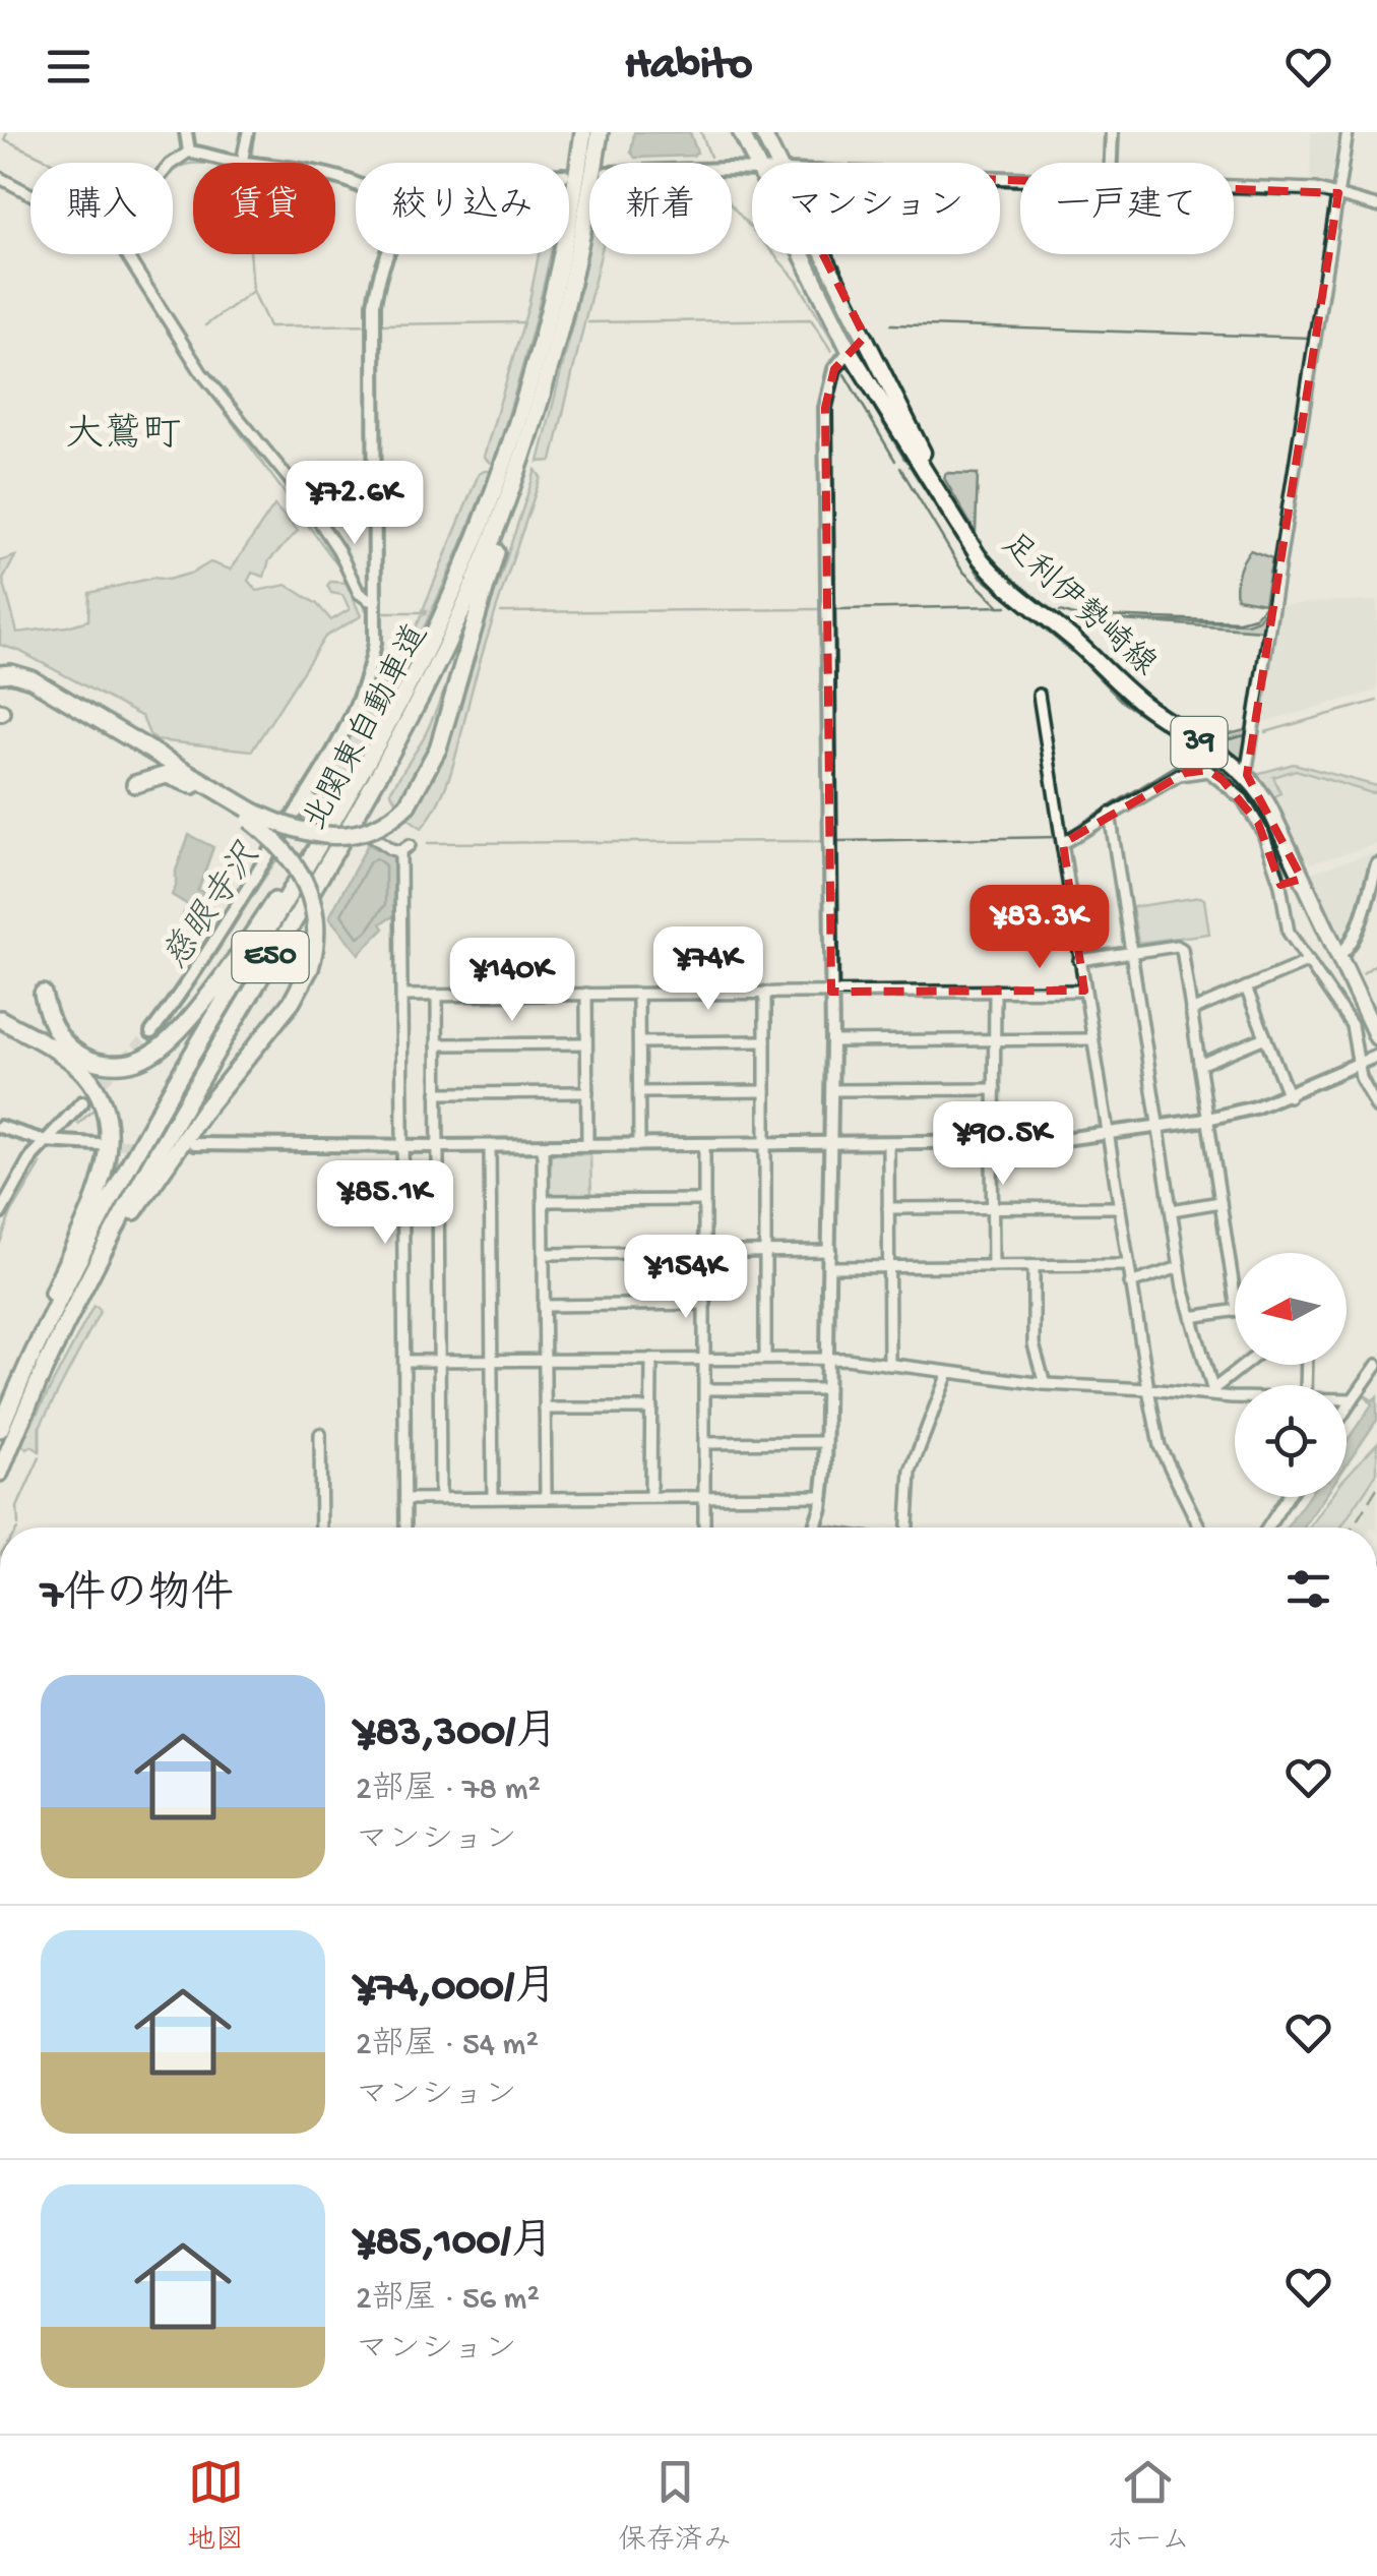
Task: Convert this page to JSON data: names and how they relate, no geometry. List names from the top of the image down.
{
  "streets": {
    "highway": ["北関東自動車道", "E50"],
    "main road": ["足利伊勢崎線", "39"]
  },
  "districts": ["大鷲町"],
  "water": ["慈眼寺沢"],
  "north": "left",
  "page": {
    "header": "Habito",
    "chip": [
      "購入",
      "賃貸",
      "絞り込み",
      "新着",
      "マンション",
      "一戸建て"
    ],
    "price": [
      "¥72.6K",
      "¥83.3K",
      "¥74K",
      "¥140K",
      "¥90.5K",
      "¥85.1K",
      "¥154K"
    ],
    "heading": "7件の物件",
    "list": [
      {
        "name": "¥83,300/月",
        "note": "2部屋 · 78 m² · マンション"
      },
      {
        "name": "¥74,000/月",
        "note": "2部屋 · 54 m² · マンション"
      },
      {
        "name": "¥85,100/月",
        "note": "2部屋 · 56 m² · マンション"
      }
    ],
    "tabs": ["地図", "保存済み", "ホーム"]
  }
}
